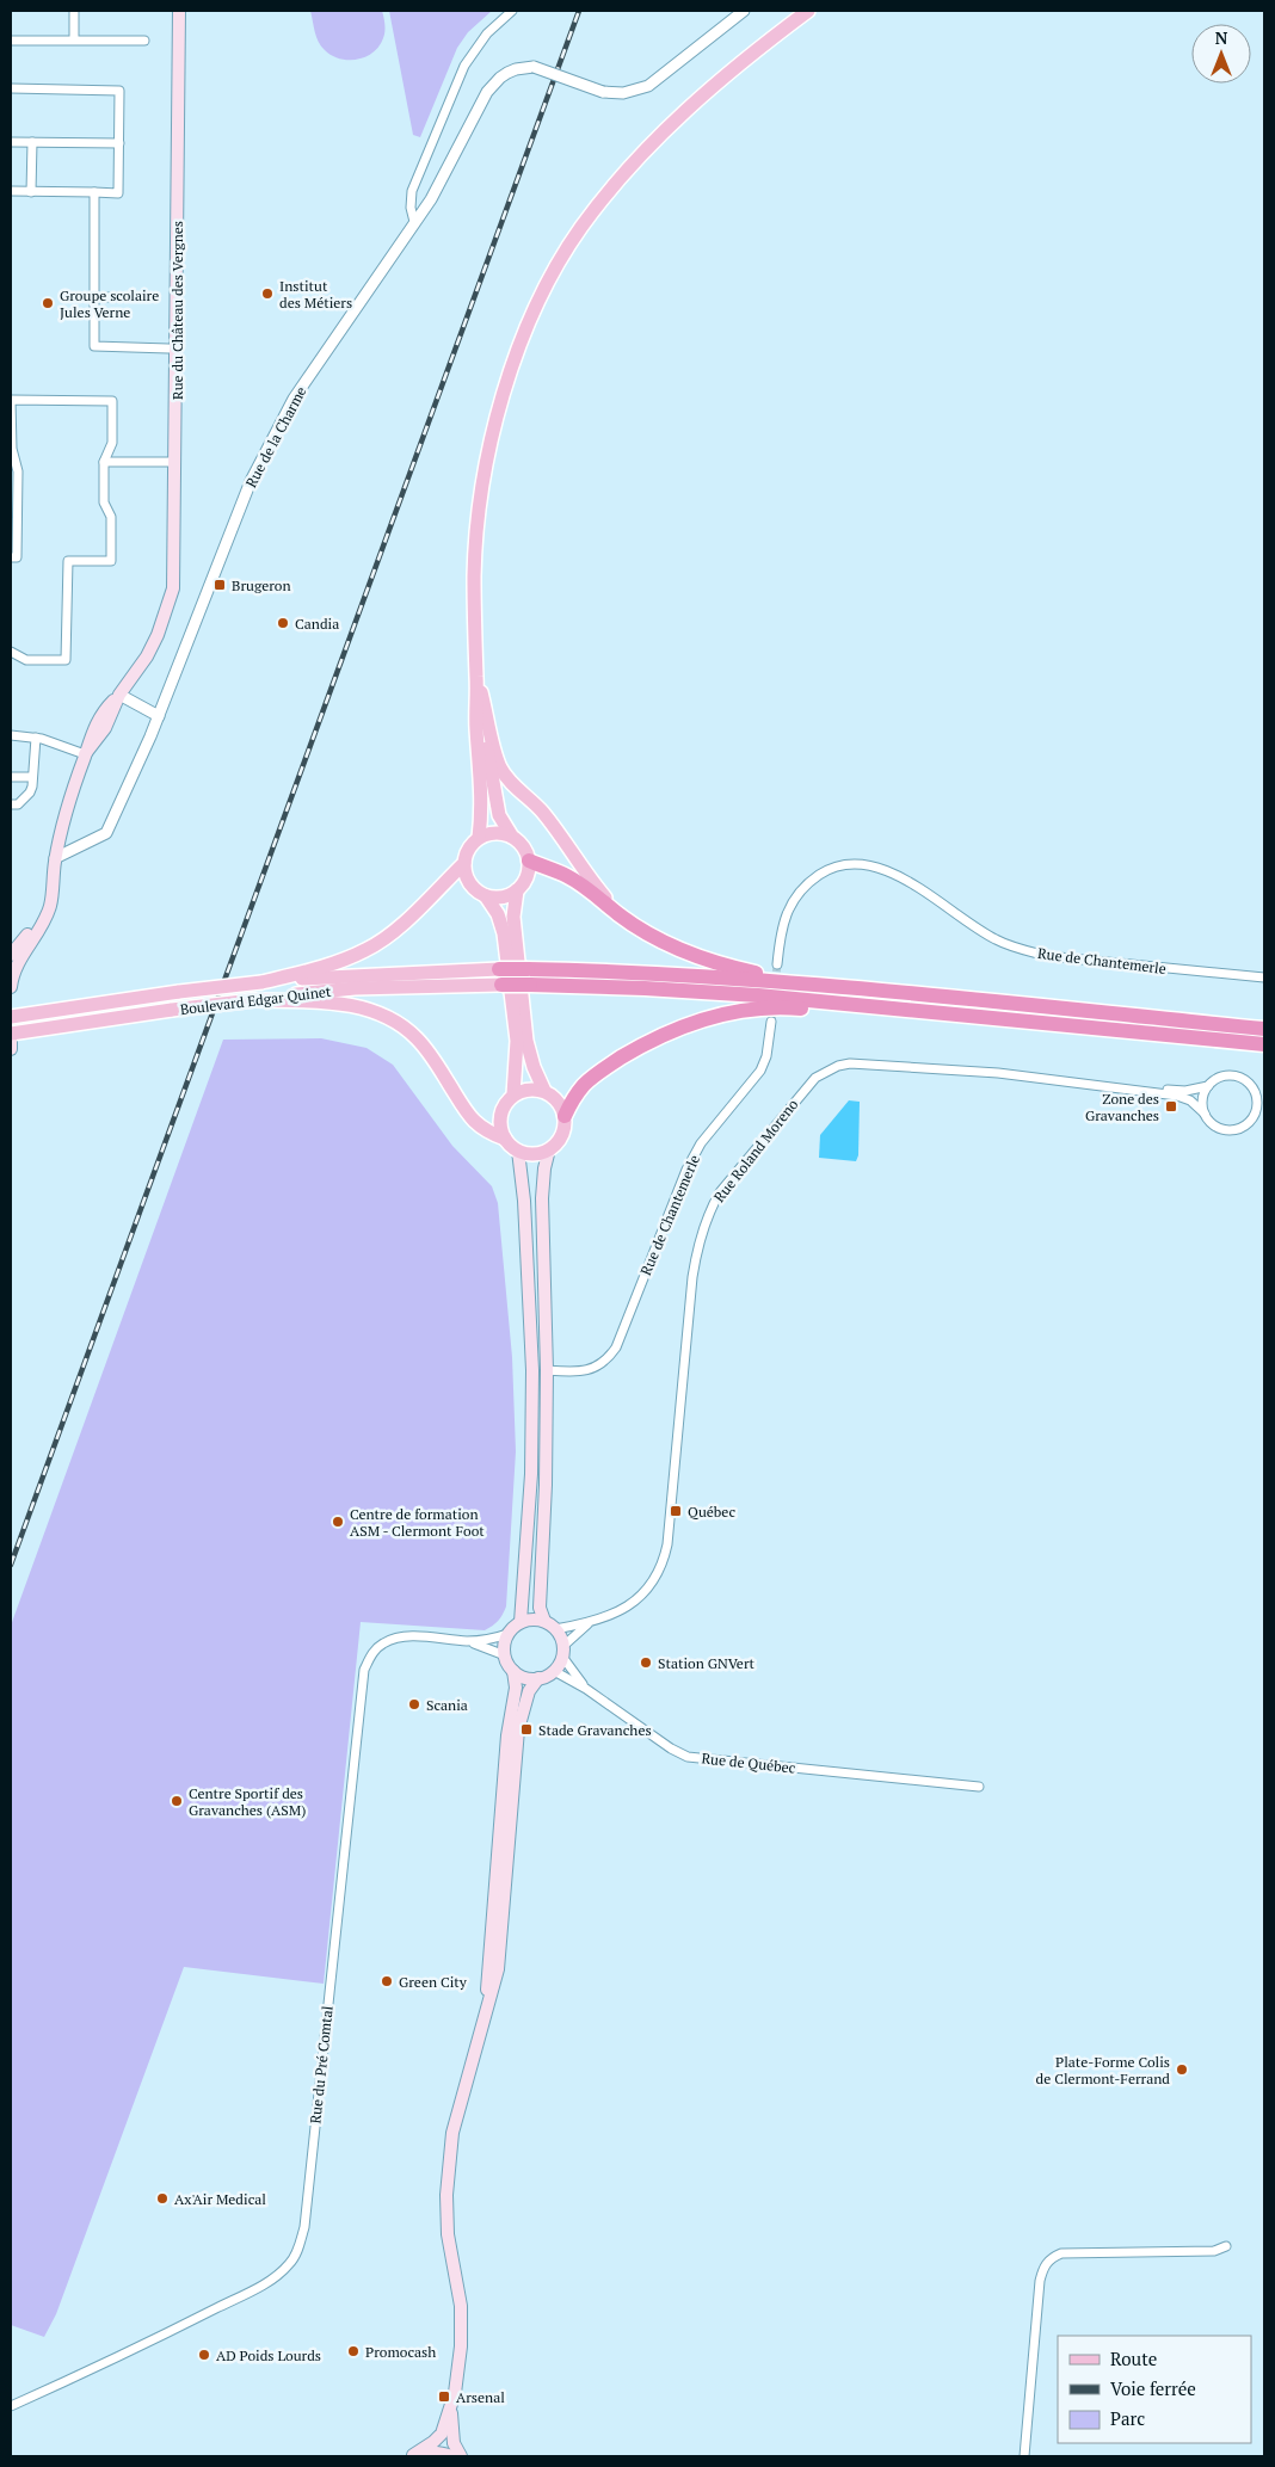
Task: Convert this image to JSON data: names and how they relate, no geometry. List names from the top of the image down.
{
  "streets": {
    "main road": ["Rue du Château des Vergnes", "Boulevard Edgar Quinet"],
    "street": [
      "Rue de la Charme",
      "Rue de Chantemerle",
      "Rue Roland Moreno",
      "Rue de Québec",
      "Rue du Pré Comtal"
    ]
  },
  "crossings": [
    ["Rue de Québec", "Rue du Pré Comtal"]
  ],
  "places": {
    "other": [
      "Institut des Métiers",
      "Groupe scolaire Jules Verne",
      "Candia",
      "Centre de formation ASM - Clermont Foot",
      "Station GNVert",
      "Scania",
      "Centre Sportif des Gravanches (ASM)",
      "Green City",
      "Plate-Forme Colis de Clermont-Ferrand",
      "Ax'Air Medical",
      "Promocash",
      "AD Poids Lourds"
    ],
    "transit": [
      "Brugeron",
      "Zone des Gravanches",
      "Québec",
      "Stade Gravanches",
      "Arsenal"
    ]
  },
  "legend": ["Route", "Voie ferrée", "Parc"],
  "north": "top"
}
